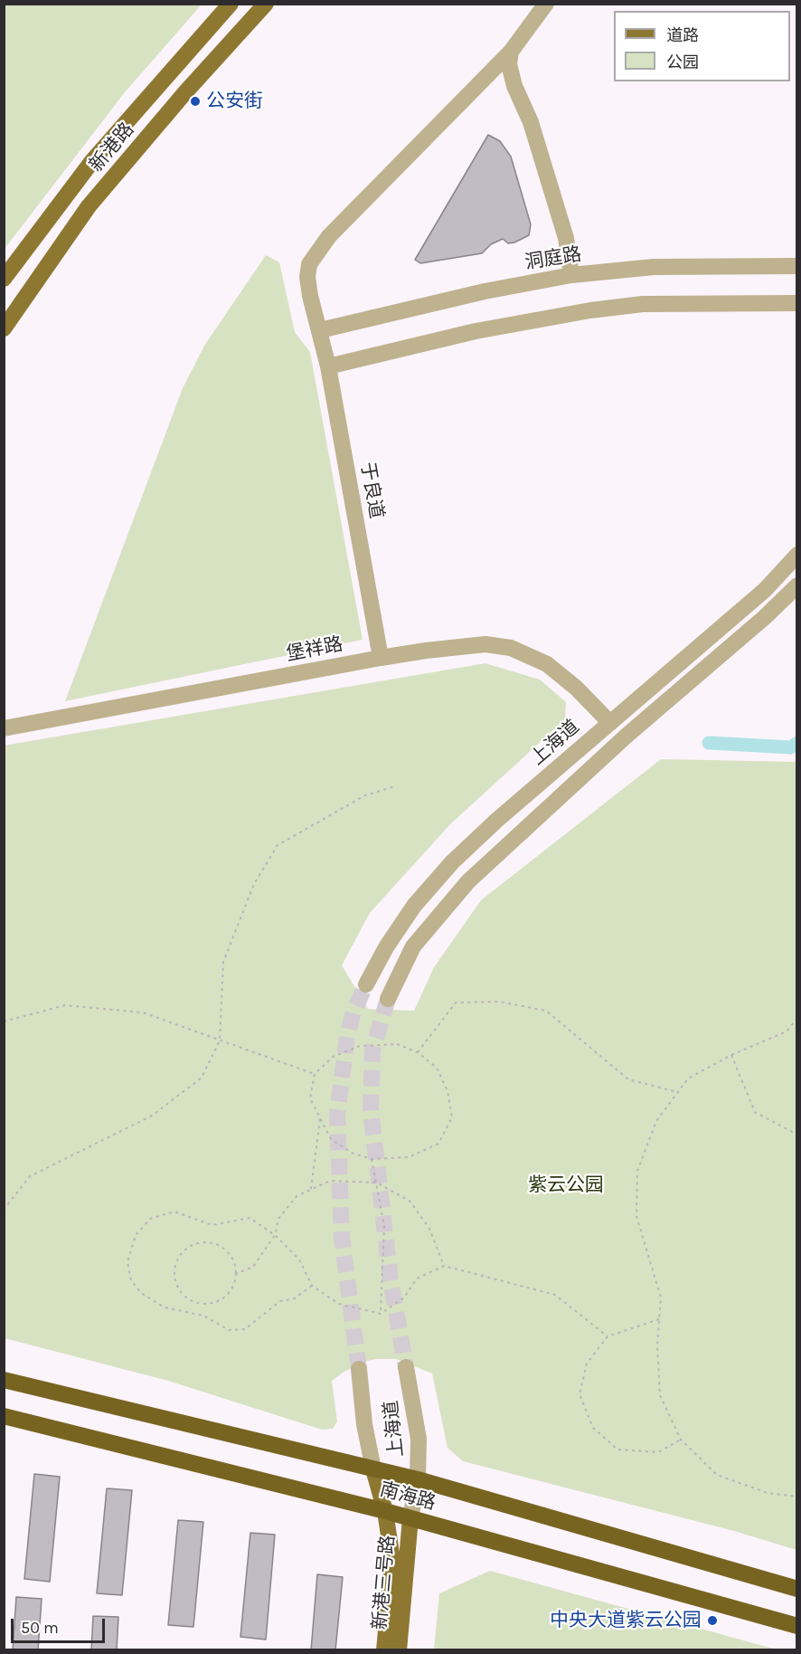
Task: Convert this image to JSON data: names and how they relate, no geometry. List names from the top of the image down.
{
  "streets": {
    "highway": ["南海路"],
    "main road": ["新港路", "新港三号路"],
    "street": [
      "洞庭路",
      "于良道",
      "堡祥路",
      "上海道"
    ]
  },
  "crossings": [
    ["洞庭路", "于良道"],
    ["于良道", "堡祥路"],
    ["堡祥路", "上海道"],
    ["上海道", "南海路"],
    ["上海道", "新港三号路"],
    ["南海路", "新港三号路"]
  ],
  "parks": ["紫云公园"],
  "places": ["公安街", "中央大道紫云公园"],
  "legend": ["道路", "公园"],
  "scale_bar": "50 m"
}
